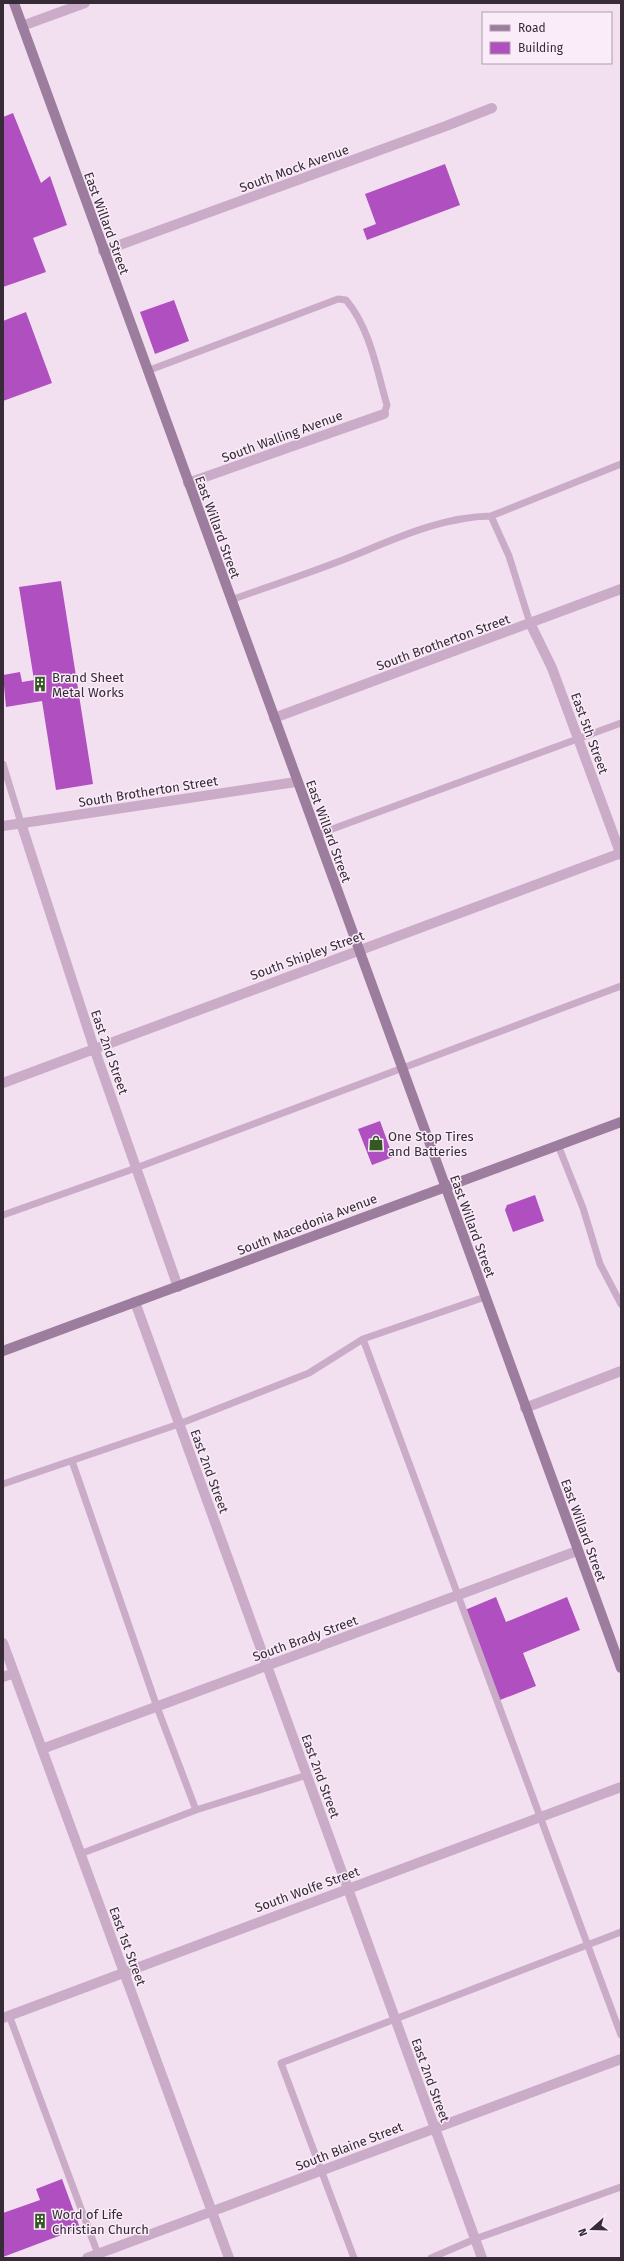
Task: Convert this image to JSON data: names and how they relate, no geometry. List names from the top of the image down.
{
  "streets": {
    "street": [
      "South Mock Avenue",
      "East Willard Street",
      "South Walling Avenue",
      "South Brotherton Street",
      "East 5th Street",
      "South Shipley Street",
      "East 2nd Street",
      "South Macedonia Avenue",
      "South Brady Street",
      "South Wolfe Street",
      "East 1st Street",
      "South Blaine Street"
    ]
  },
  "crossings": [
    ["South Mock Avenue", "East Willard Street"],
    ["East Willard Street", "South Walling Avenue"],
    ["East Willard Street", "South Brotherton Street"],
    ["East Willard Street", "South Shipley Street"],
    ["East Willard Street", "South Macedonia Avenue"],
    ["East Willard Street", "South Brady Street"],
    ["South Brotherton Street", "East 5th Street"],
    ["South Brotherton Street", "East 2nd Street"],
    ["East 5th Street", "South Shipley Street"],
    ["South Shipley Street", "East 2nd Street"],
    ["East 2nd Street", "South Macedonia Avenue"],
    ["East 2nd Street", "South Brady Street"],
    ["East 2nd Street", "South Wolfe Street"],
    ["East 2nd Street", "South Blaine Street"],
    ["South Brady Street", "East 1st Street"],
    ["South Wolfe Street", "East 1st Street"],
    ["East 1st Street", "South Blaine Street"]
  ],
  "places": {
    "building": ["Brand Sheet Metal Works", "Word of Life Christian Church"],
    "shop": ["One Stop Tires and Batteries"]
  },
  "legend": ["Road", "Building"],
  "north": "left"
}
